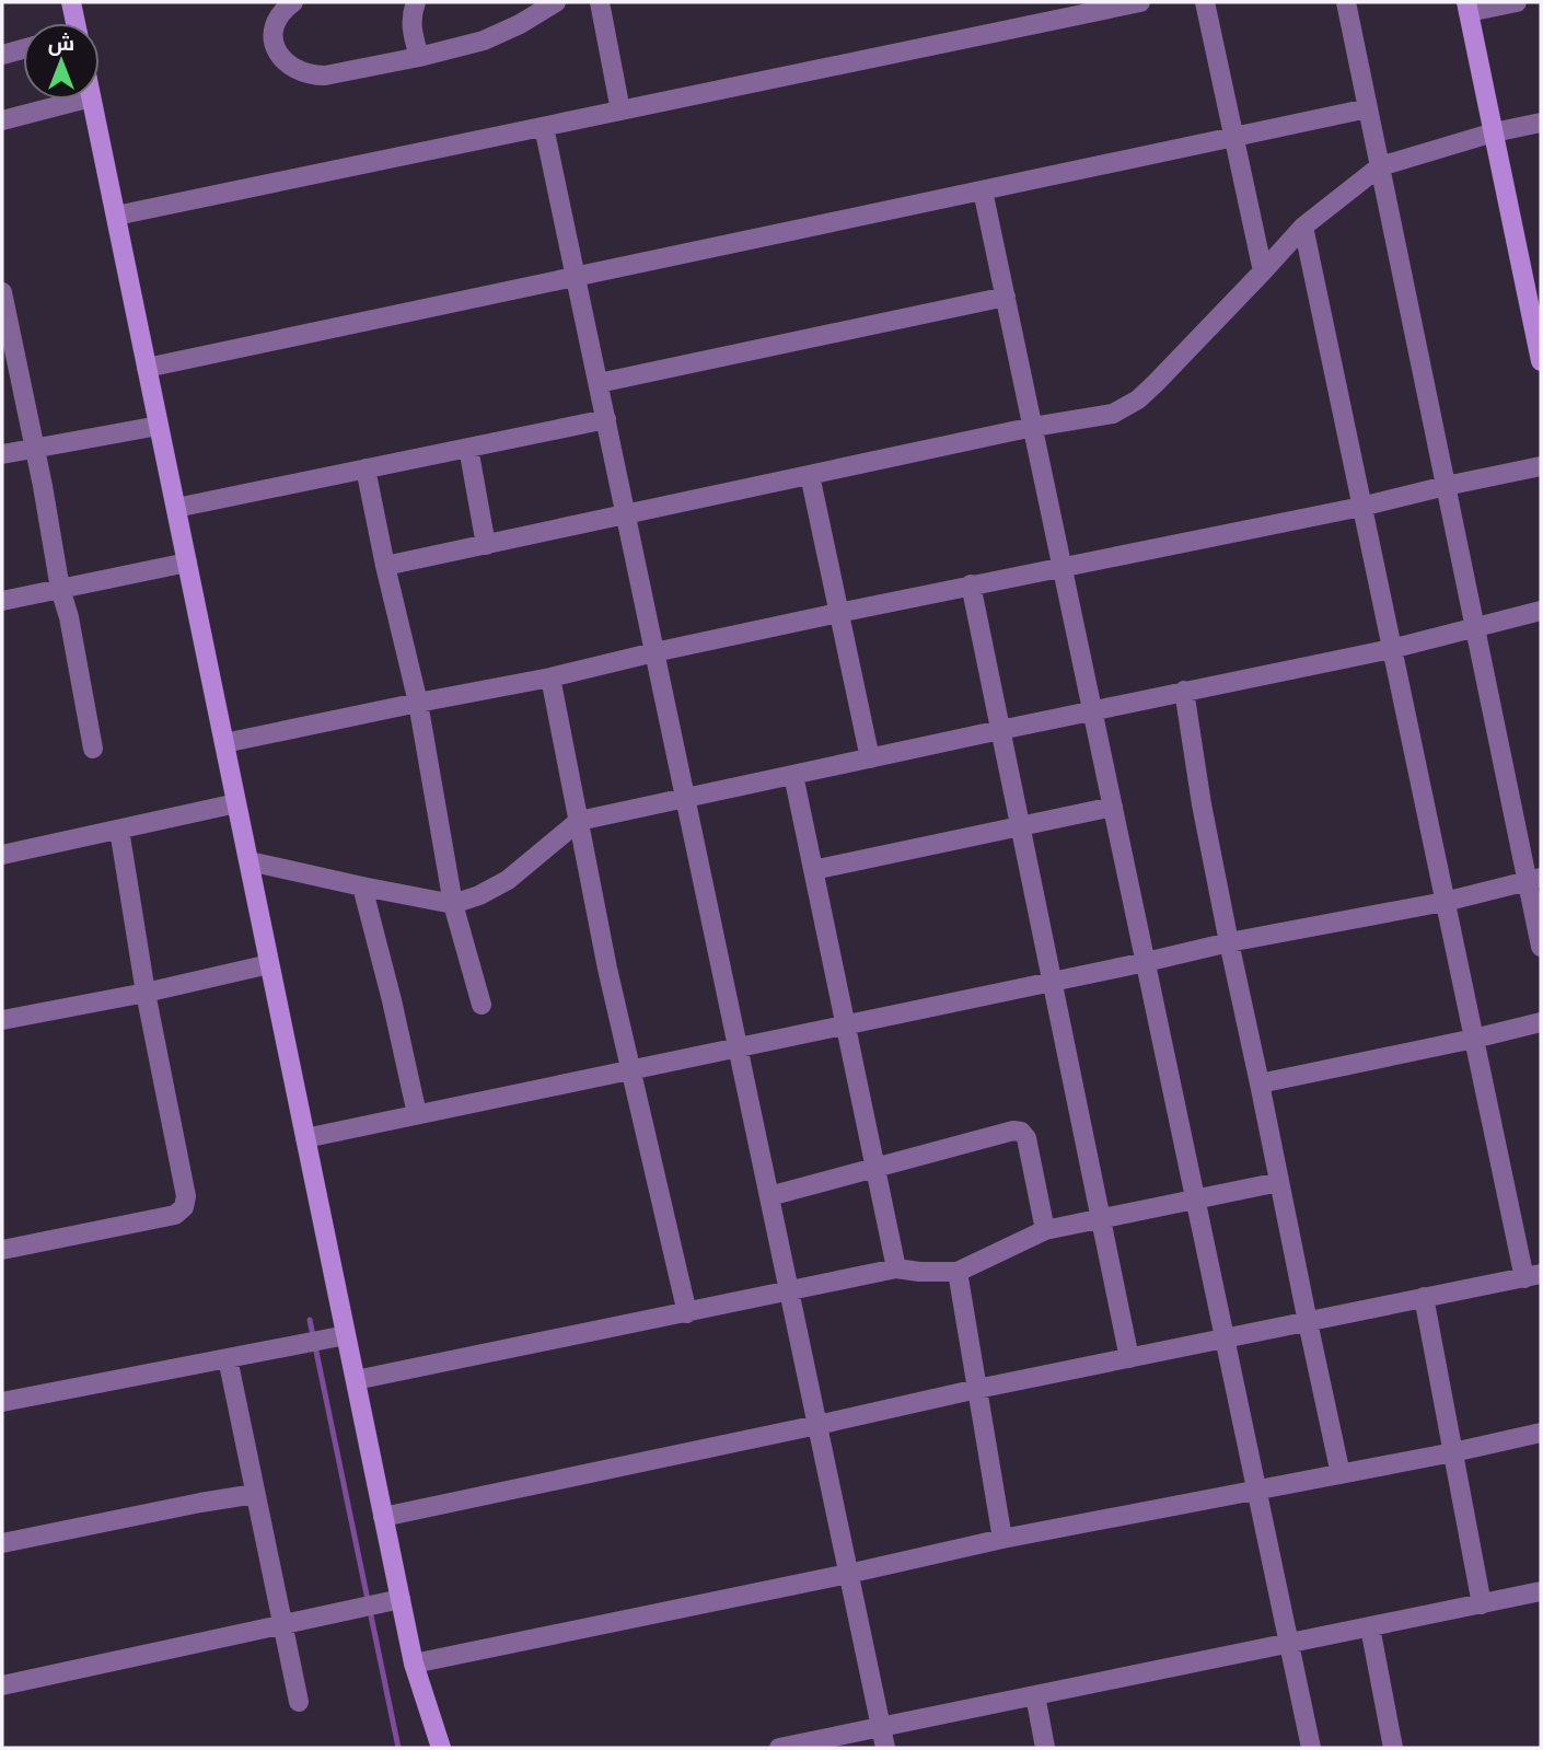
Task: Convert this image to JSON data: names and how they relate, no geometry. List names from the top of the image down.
{
  "north": "top"
}
